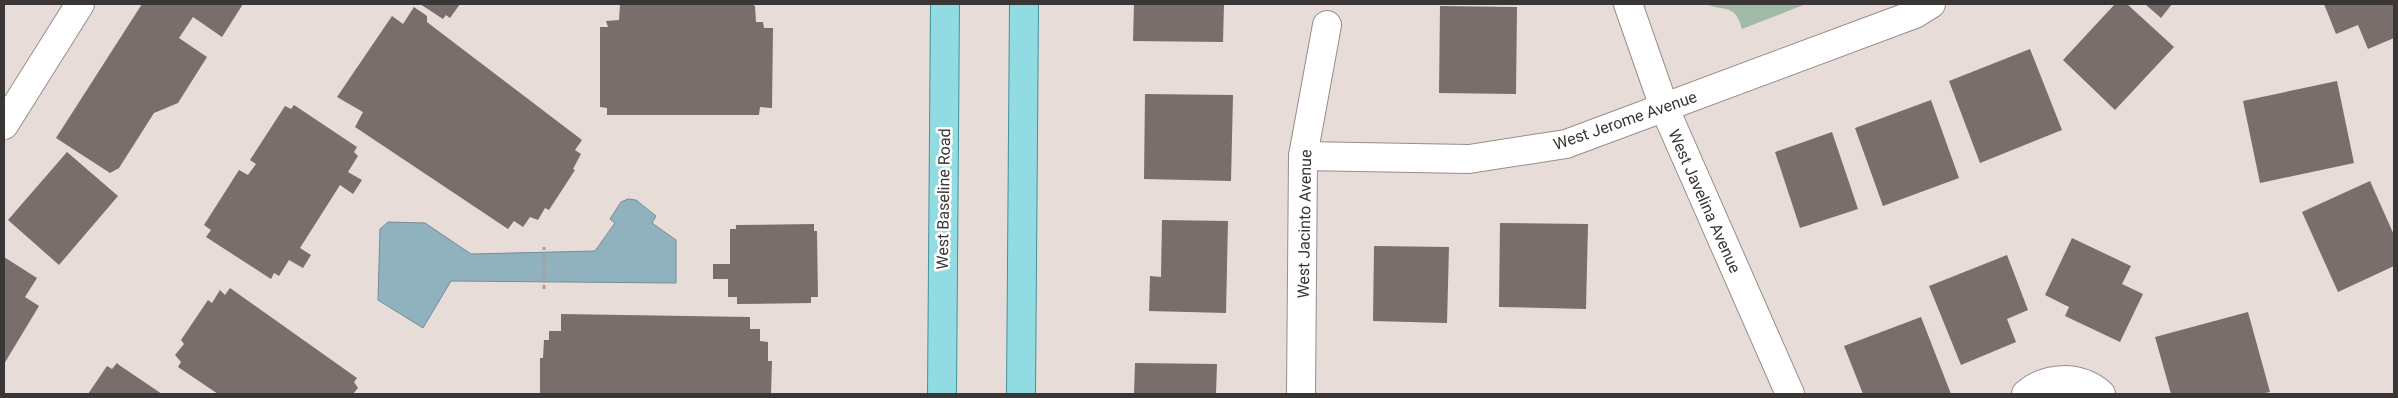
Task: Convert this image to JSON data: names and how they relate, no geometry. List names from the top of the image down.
{
  "streets": {
    "main road": ["West Baseline Road"],
    "street": ["West Jerome Avenue", "West Javelina Avenue", "West Jacinto Avenue"]
  },
  "crossings": [
    ["West Jerome Avenue", "West Javelina Avenue"],
    ["West Jerome Avenue", "West Jacinto Avenue"]
  ]
}
